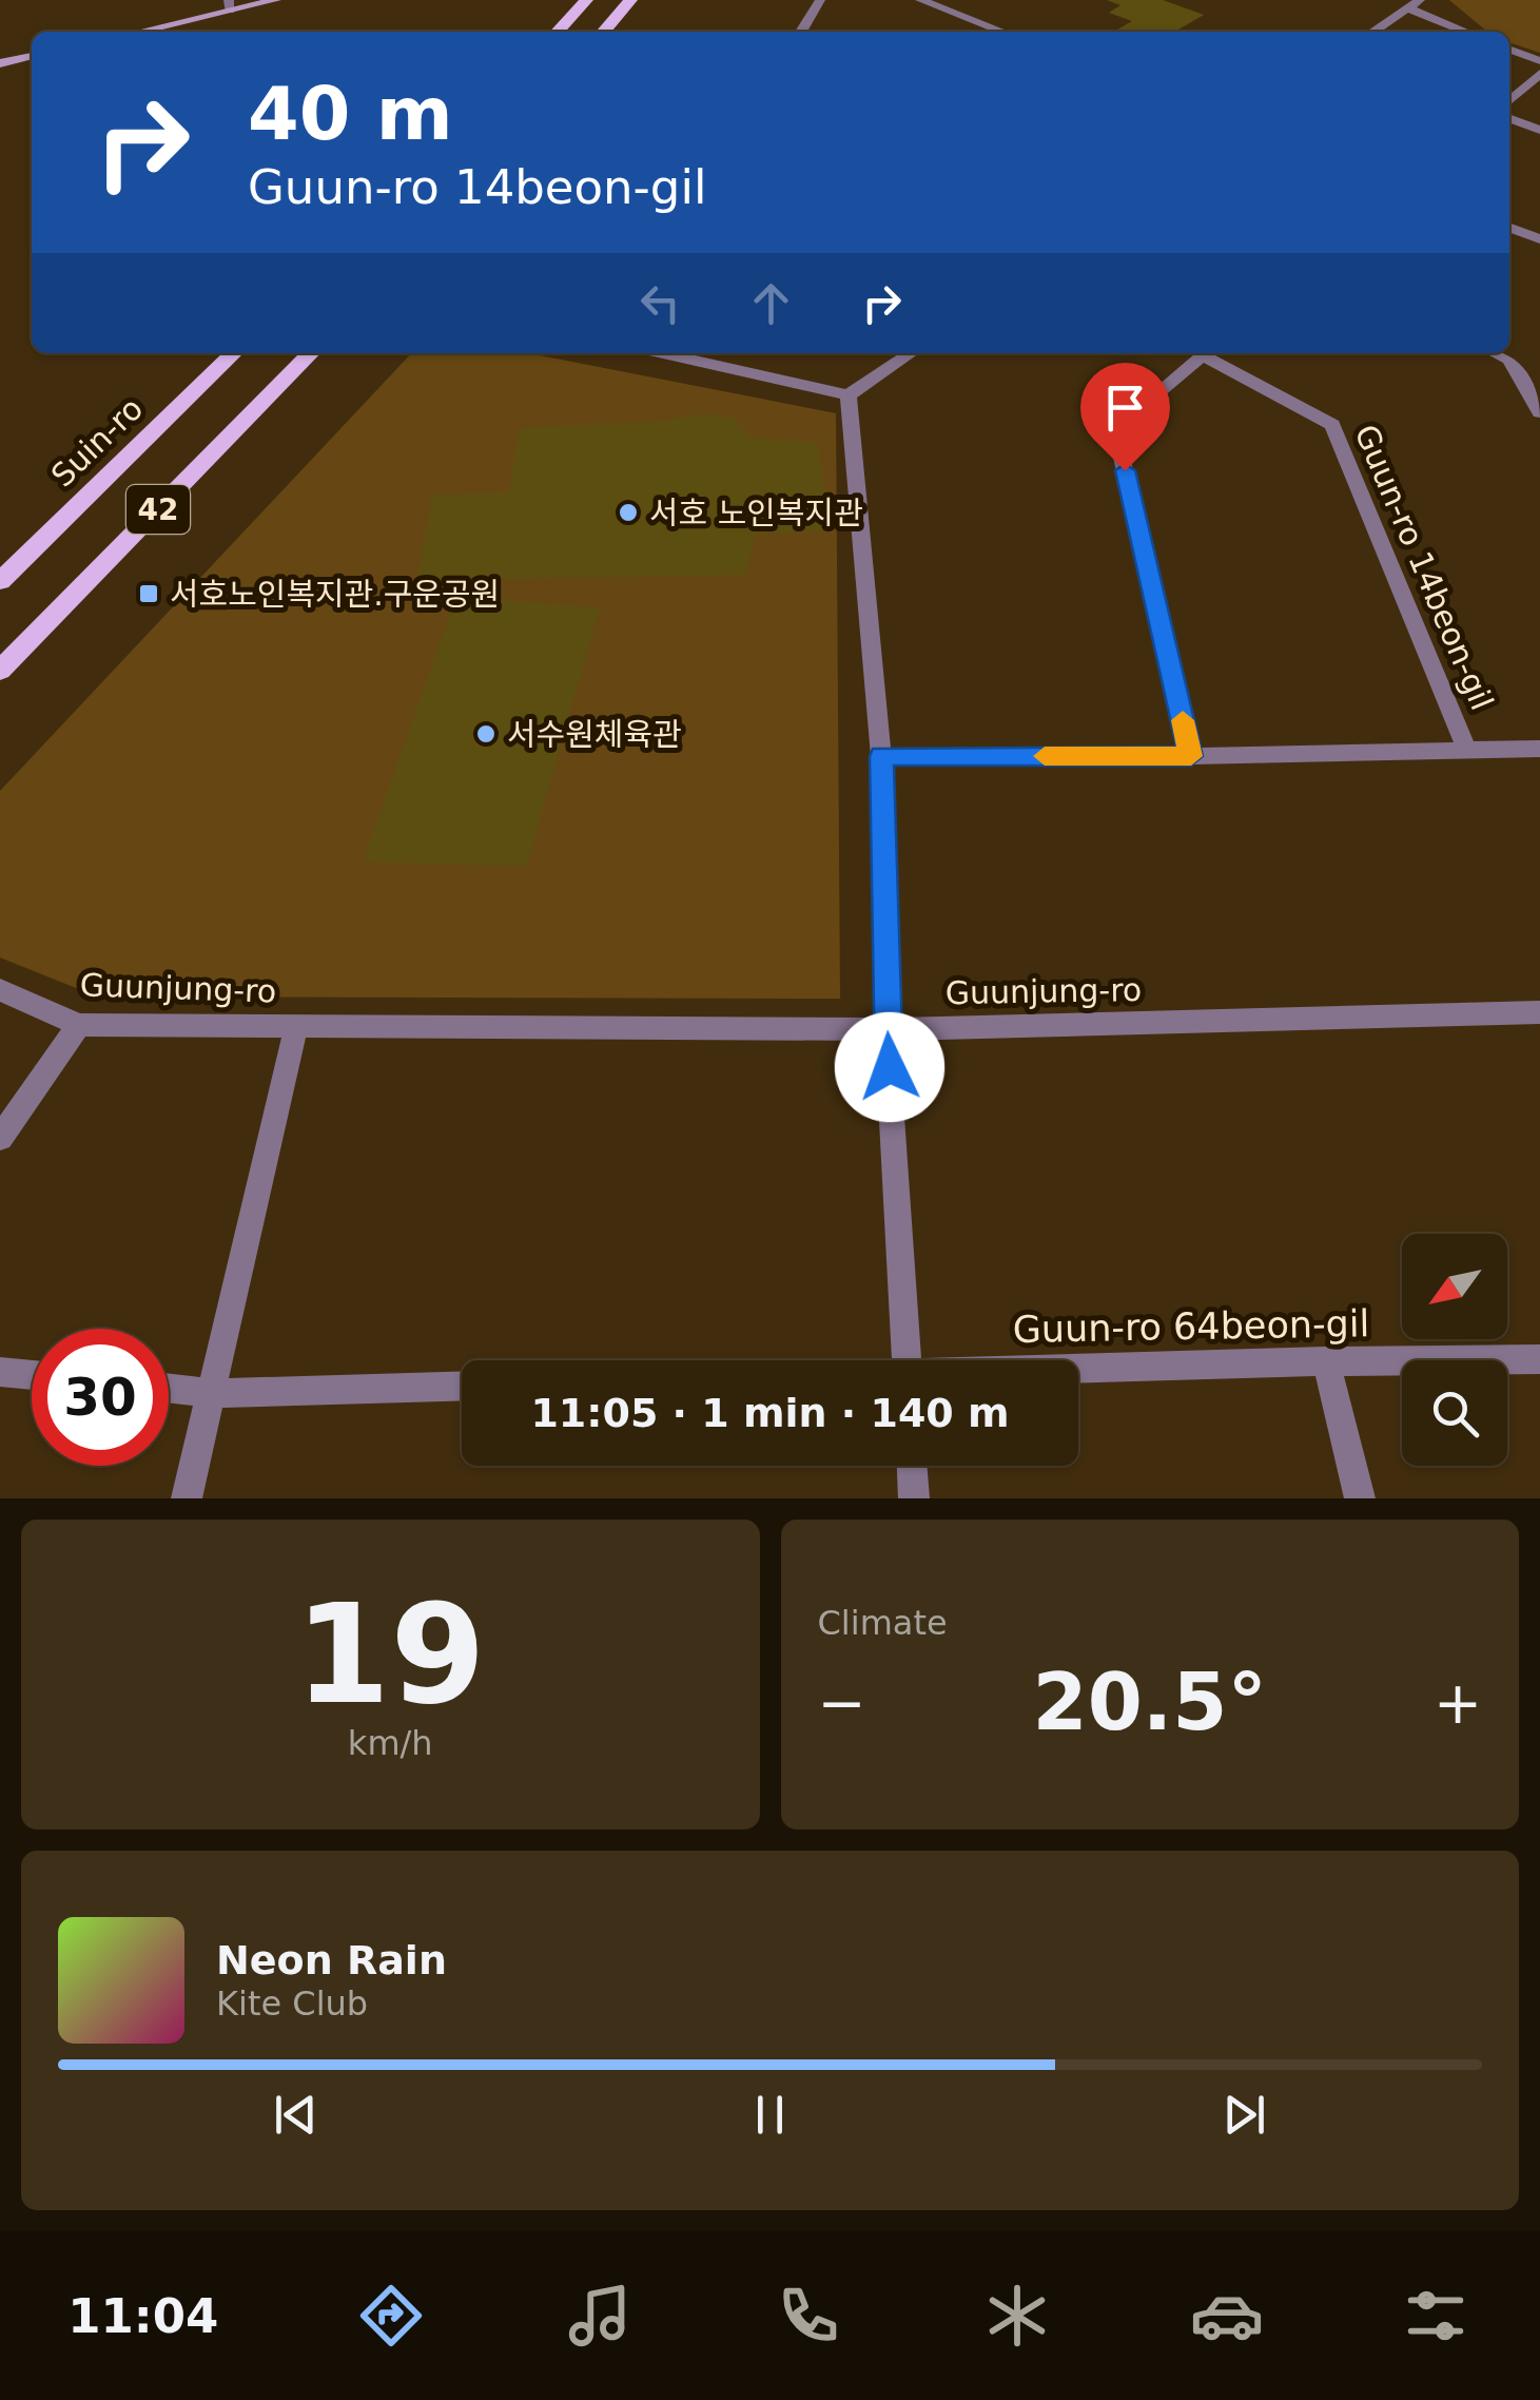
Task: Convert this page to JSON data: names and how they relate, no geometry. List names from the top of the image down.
{
  "streets": {
    "main road": ["Suin-ro", "42"],
    "street": ["Guun-ro 14beon-gil", "Guunjung-ro", "Guun-ro 64beon-gil"]
  },
  "places": {
    "other": ["서호 노인복지관", "서수원체육관"],
    "transit": ["서호노인복지관.구운공원"]
  },
  "north": "bottom left",
  "page": {
    "turn": ["40 m", "Guun-ro 14beon-gil"],
    "limit": "30",
    "trip": "11:05 · 1 min · 140 m",
    "tile": [
      ["19", "km/h"],
      "Climate"
    ],
    "heat": ["−", "20.5°", "+"],
    "song": ["Neon Rain", "Kite Club"],
    "tabs": "11:04"
  }
}
